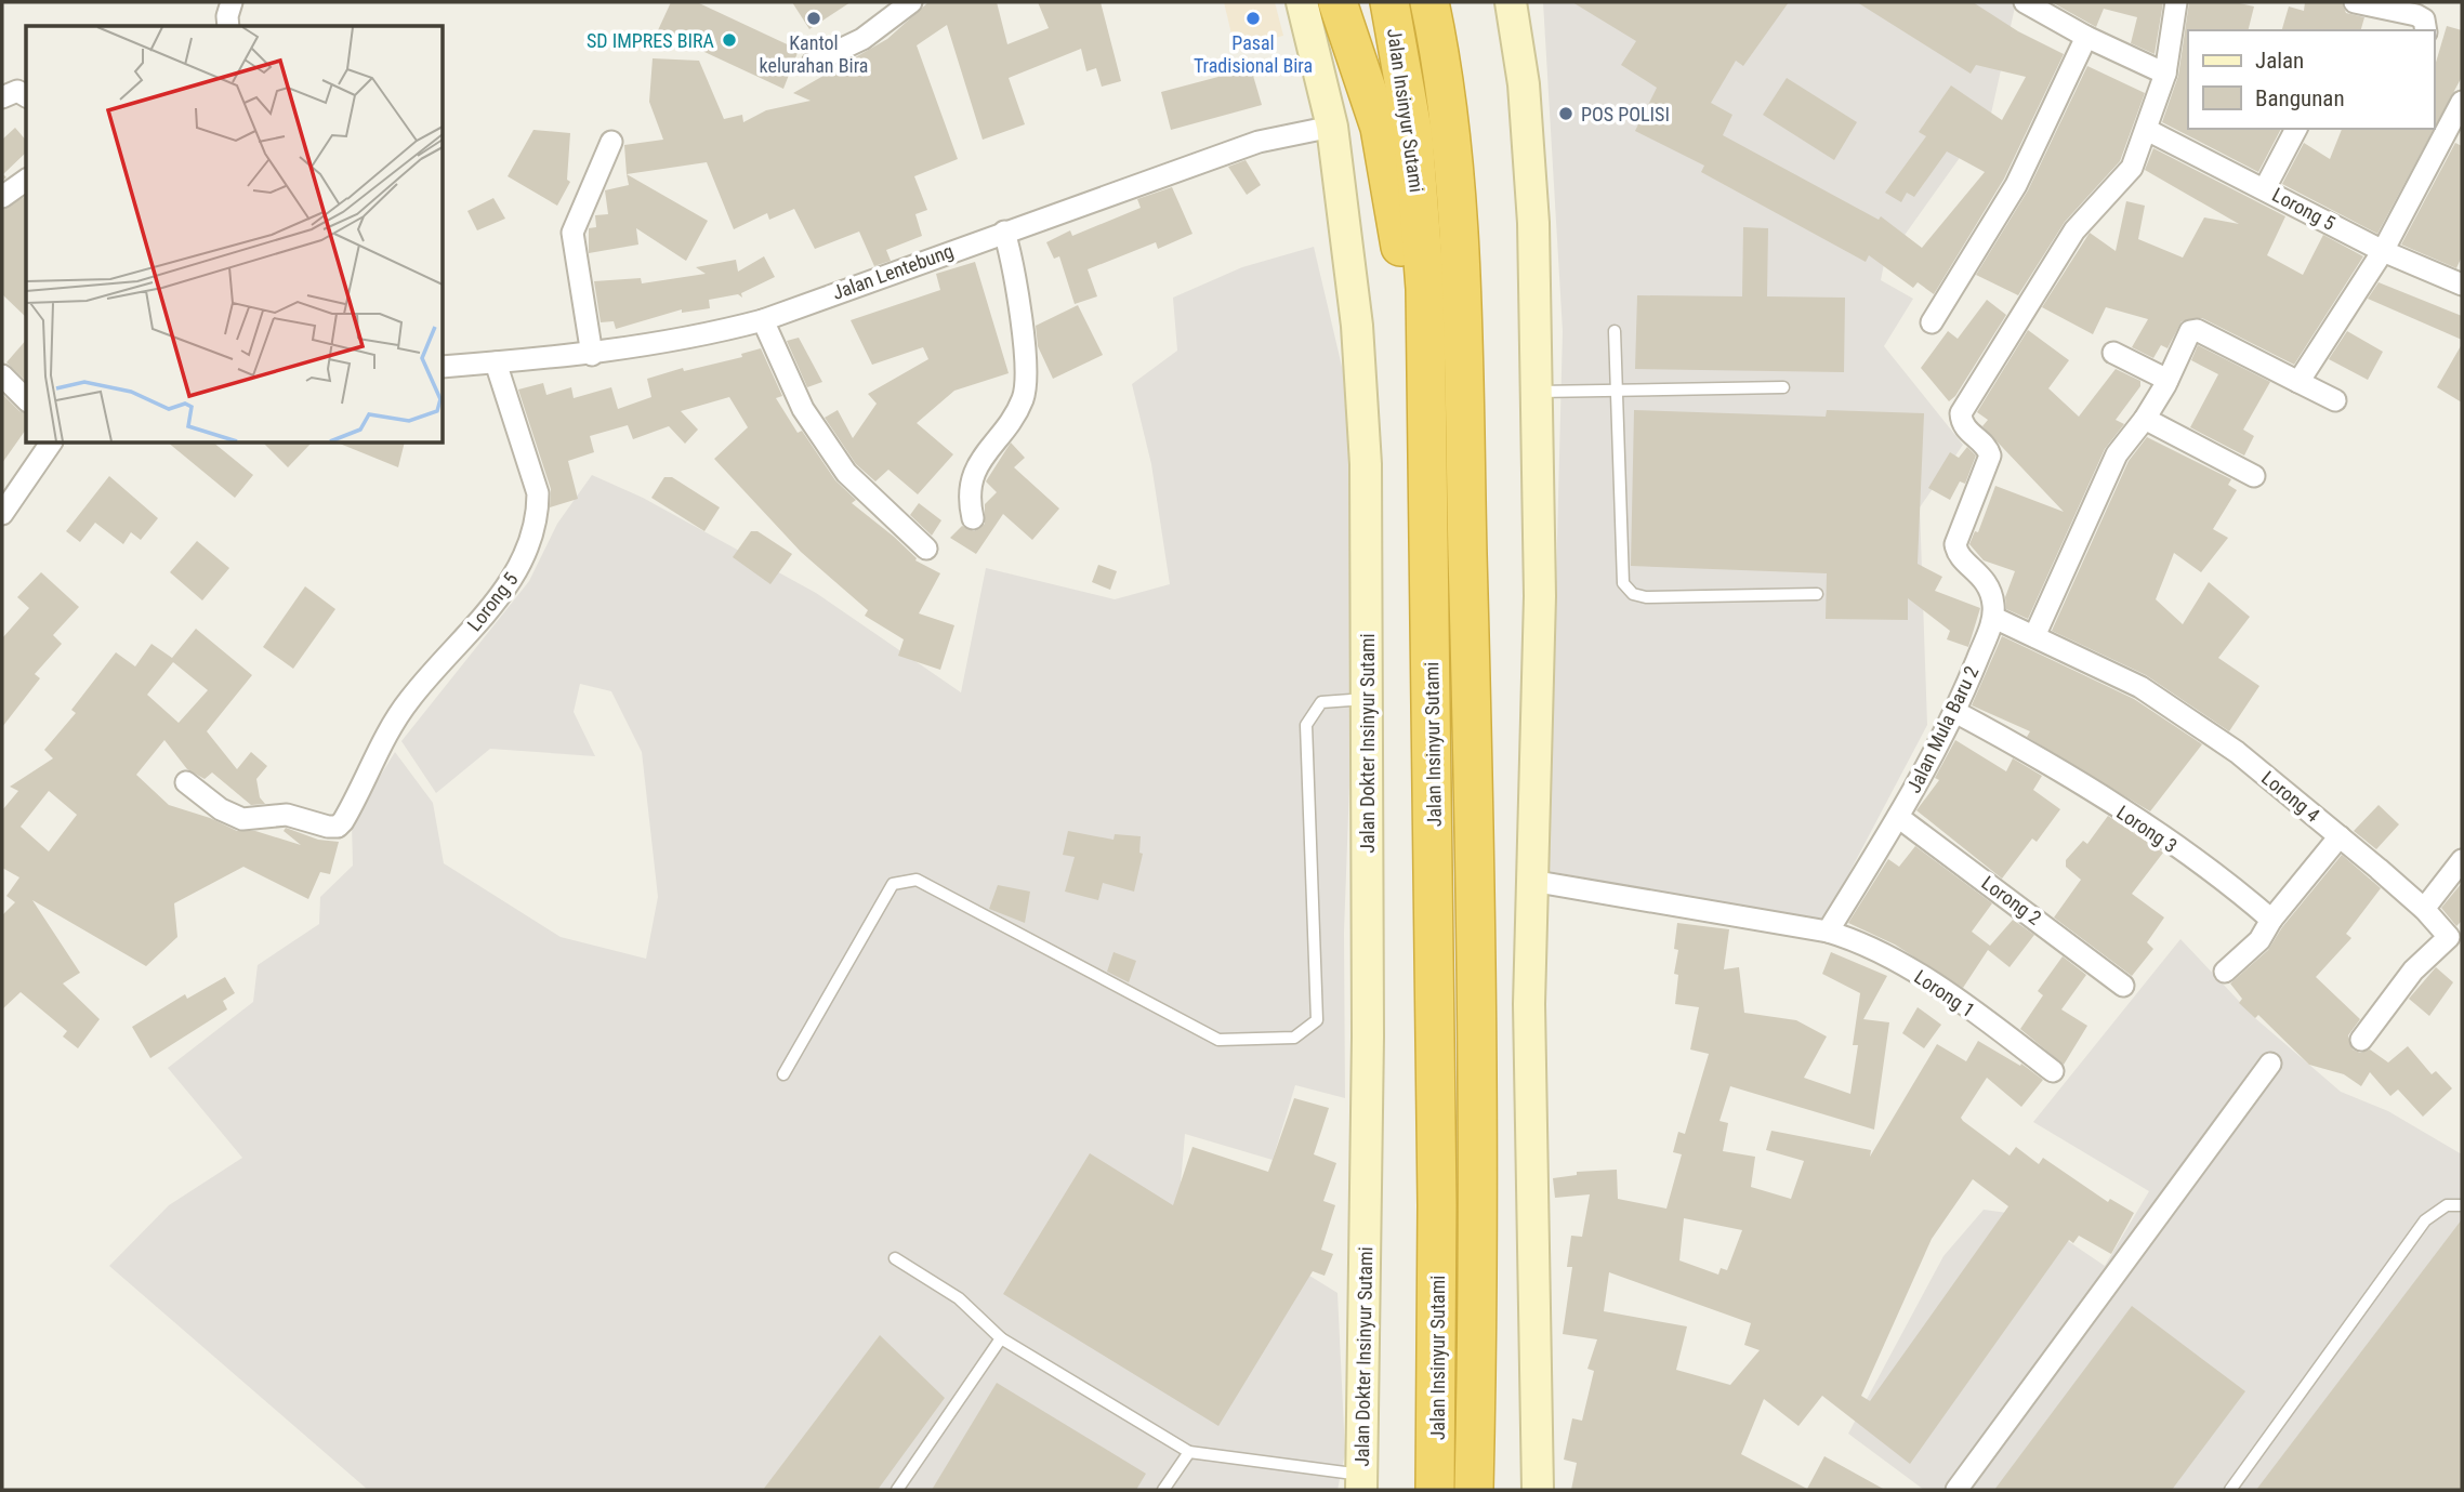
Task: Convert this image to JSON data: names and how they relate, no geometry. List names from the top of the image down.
{
  "streets": {
    "highway": ["Jalan Insinyur Sutami"],
    "street": [
      "Lorong 5",
      "Jalan Lentebung",
      "Jalan Mula Baru 2",
      "Jalan Dokter Insinyur Sutami",
      "Lorong 4",
      "Lorong 3",
      "Lorong 2",
      "Lorong 1"
    ]
  },
  "crossings": [
    ["Lorong 5", "Jalan Lentebung"],
    ["Jalan Lentebung", "Jalan Dokter Insinyur Sutami"],
    ["Jalan Mula Baru 2", "Lorong 4"],
    ["Jalan Mula Baru 2", "Lorong 3"],
    ["Jalan Mula Baru 2", "Lorong 2"],
    ["Jalan Mula Baru 2", "Lorong 1"]
  ],
  "places": [
    "Kantol kelurahan Bira",
    "Pasal Tradisional Bira",
    "SD IMPRES BIRA",
    "POS POLISI"
  ],
  "legend": ["Jalan", "Bangunan"]
}
